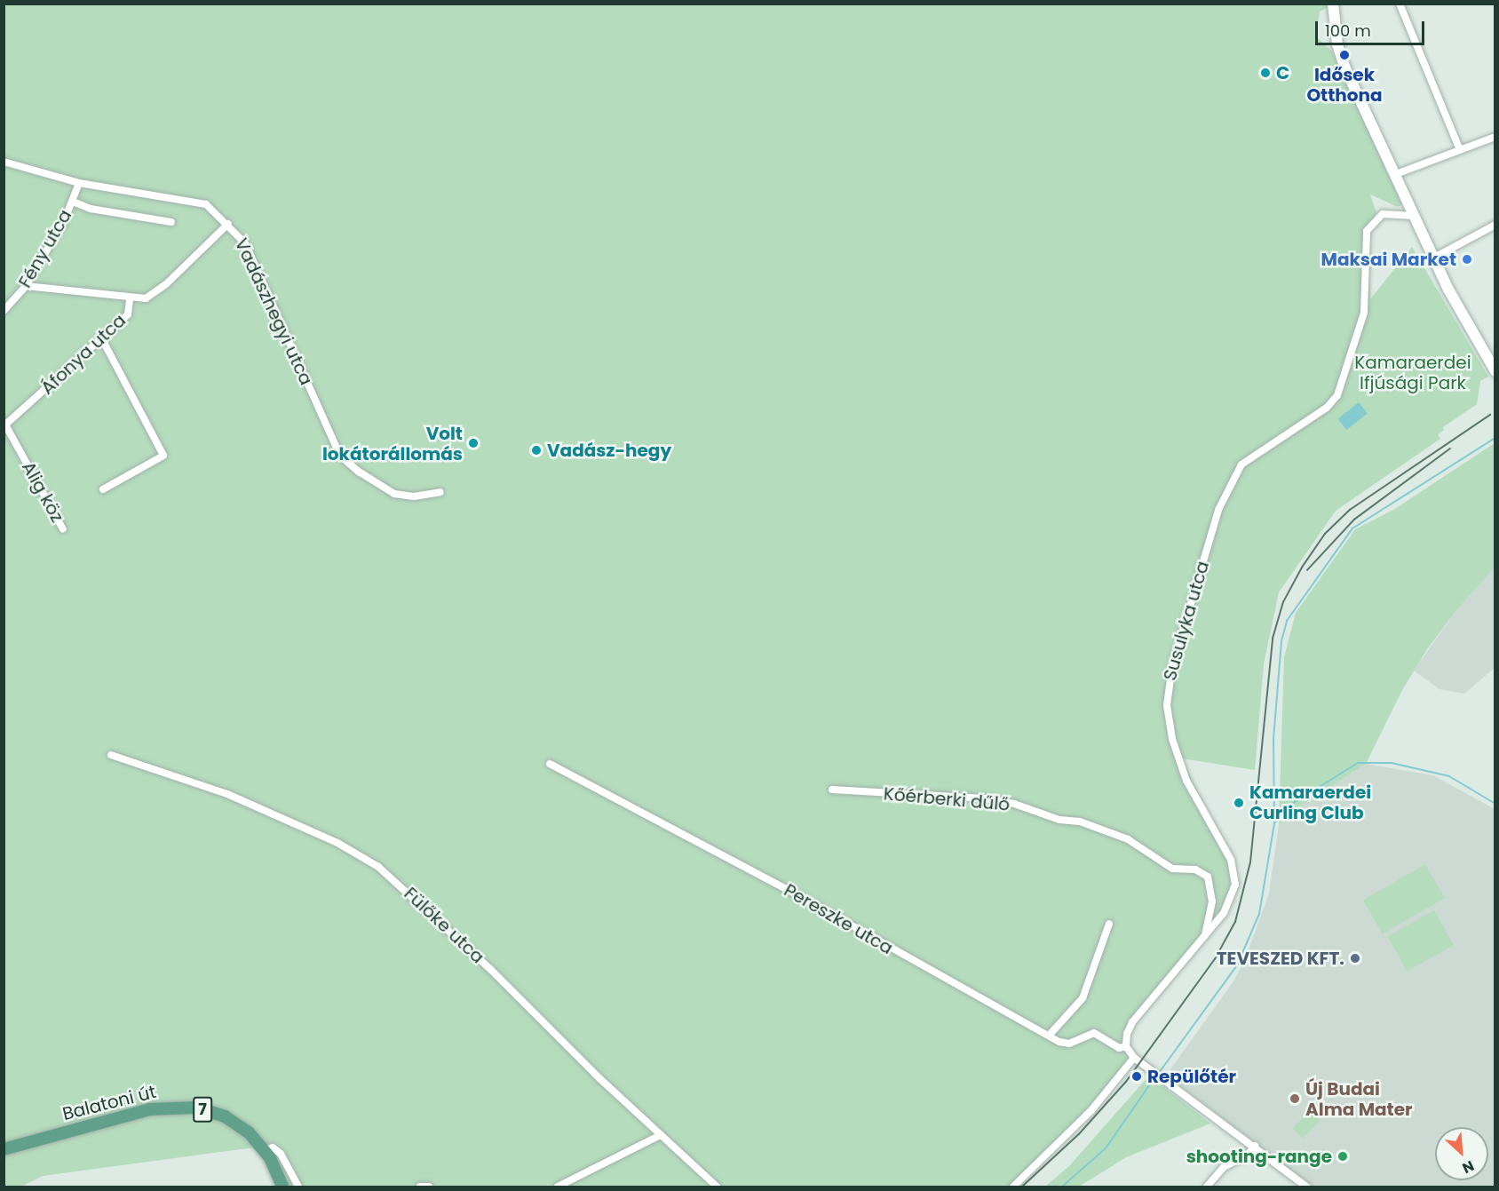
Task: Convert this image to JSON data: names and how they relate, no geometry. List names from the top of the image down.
{
  "streets": {
    "main road": ["Balatoni út", "7"],
    "street": [
      "Fény utca",
      "Vadászhegyi utca",
      "Áfonya utca",
      "Alig köz",
      "Susulyka utca",
      "Kőérberki dűlő",
      "Pereszke utca",
      "Fülőke utca"
    ]
  },
  "crossings": [
    ["Fény utca", "Vadászhegyi utca"],
    ["Vadászhegyi utca", "Áfonya utca"],
    ["Áfonya utca", "Alig köz"],
    ["Susulyka utca", "Kőérberki dűlő"],
    ["Susulyka utca", "Pereszke utca"]
  ],
  "parks": ["Kamaraerdei Ifjúsági Park"],
  "places": [
    "Idősek Otthona",
    "C",
    "Maksai Market",
    "Volt lokátorállomás",
    "Vadász-hegy",
    "Kamaraerdei Curling Club",
    "TEVESZED KFT.",
    "Repülőtér",
    "Új Budai Alma Mater",
    "shooting-range"
  ],
  "scale_bar": "100 m",
  "north": "bottom right"
}
